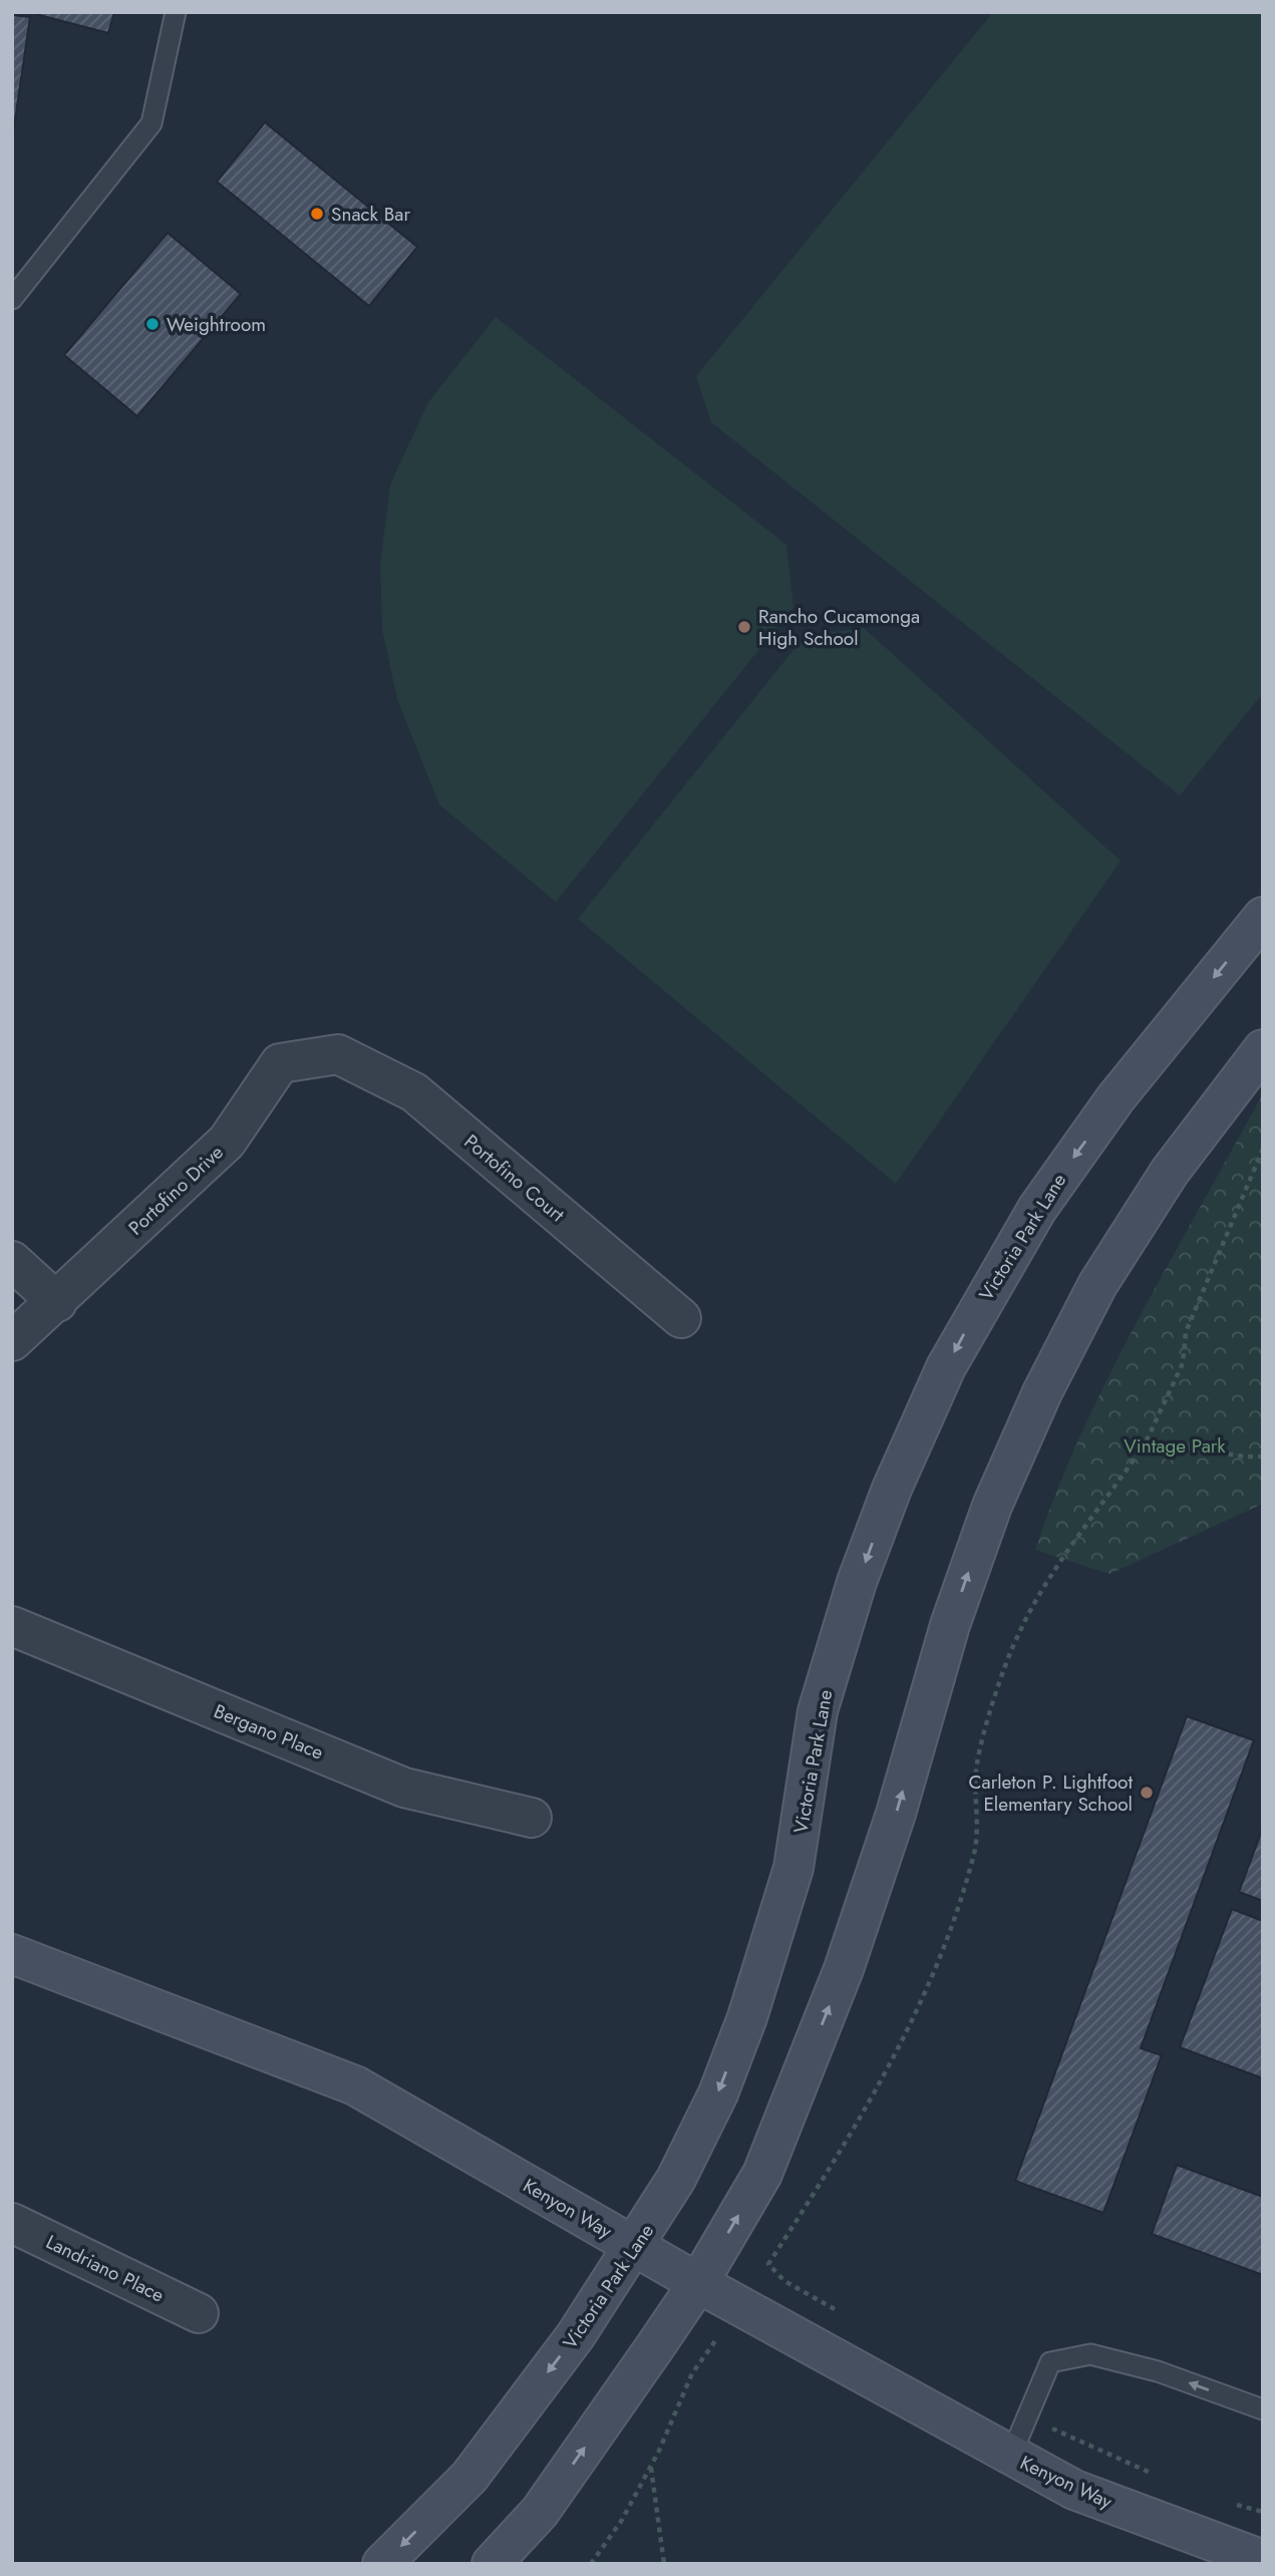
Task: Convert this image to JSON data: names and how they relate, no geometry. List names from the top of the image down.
{
  "streets": {
    "street": [
      "Portofino Court",
      "Portofino Drive",
      "Victoria Park Lane",
      "Bergano Place",
      "Kenyon Way",
      "Landriano Place"
    ]
  },
  "crossings": [
    ["Portofino Court", "Portofino Drive"],
    ["Victoria Park Lane", "Kenyon Way"]
  ],
  "parks": ["Vintage Park"],
  "places": [
    "Snack Bar",
    "Weightroom",
    "Rancho Cucamonga High School",
    "Carleton P. Lightfoot Elementary School"
  ]
}
